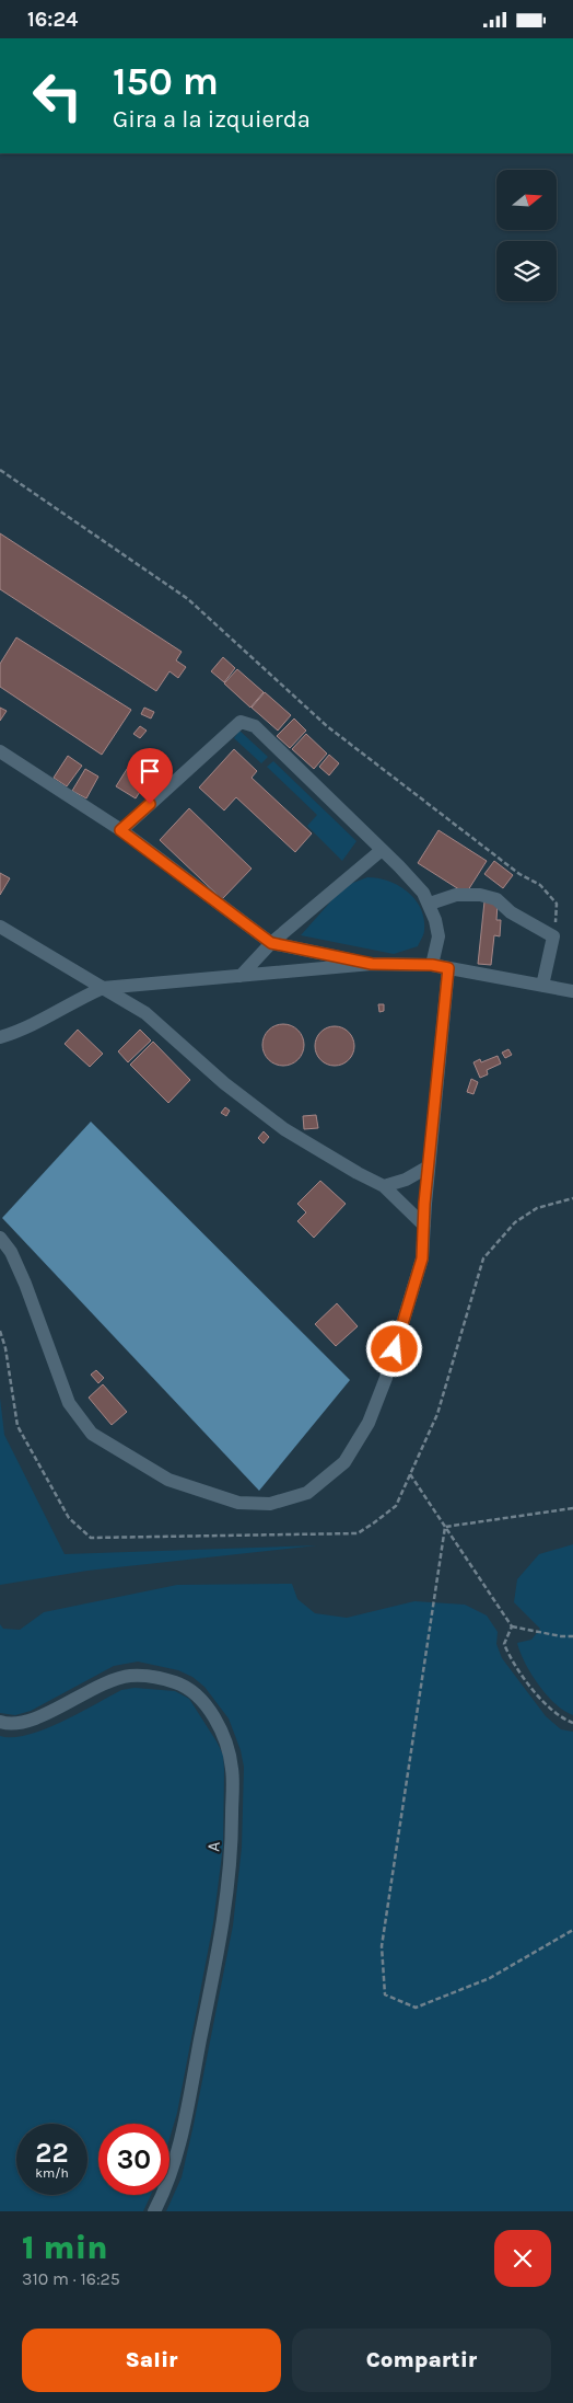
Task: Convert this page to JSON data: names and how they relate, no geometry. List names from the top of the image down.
{
  "streets": {
    "street": ["A"]
  },
  "north": "right",
  "page": {
    "status": "16:24",
    "turn": ["150 m", "Gira a la izquierda"],
    "speed": "22 km/h",
    "limit": "30",
    "heading": ["1 min", "310 m · 16:25"],
    "buttons": ["Salir", "Compartir"]
  }
}
